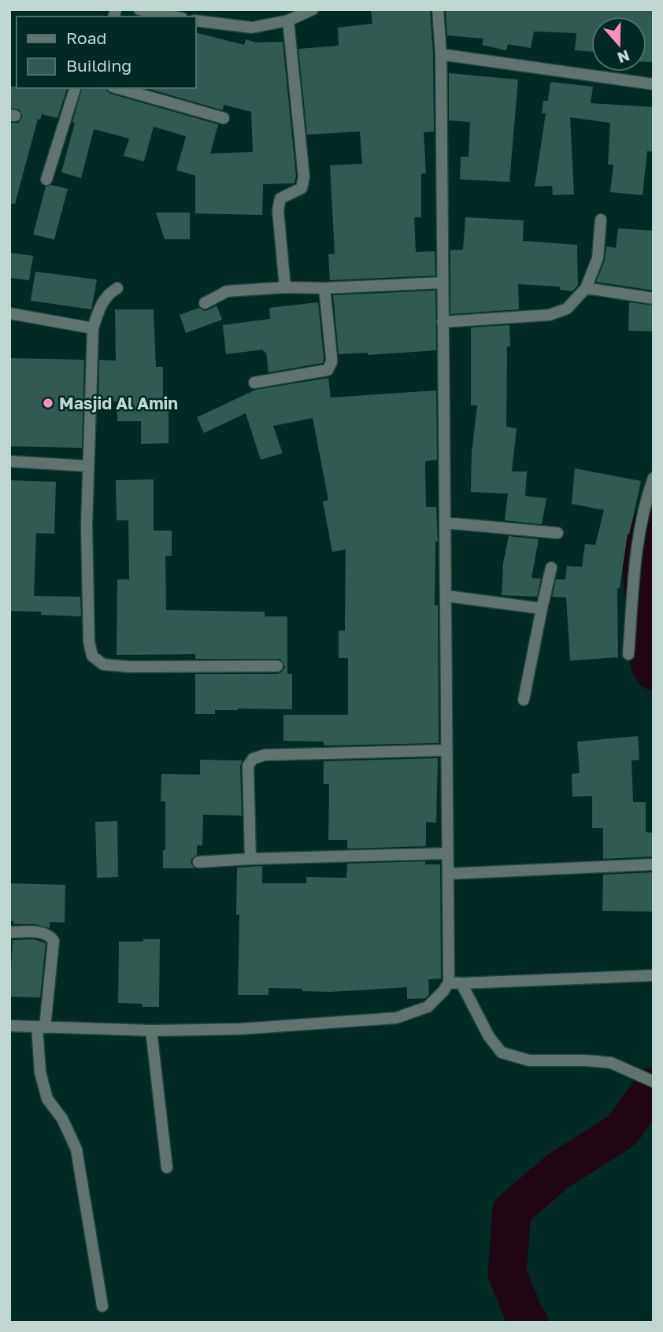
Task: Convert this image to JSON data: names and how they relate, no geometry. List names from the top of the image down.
{
  "places": ["Masjid Al Amin"],
  "legend": ["Road", "Building"],
  "north": "bottom"
}
